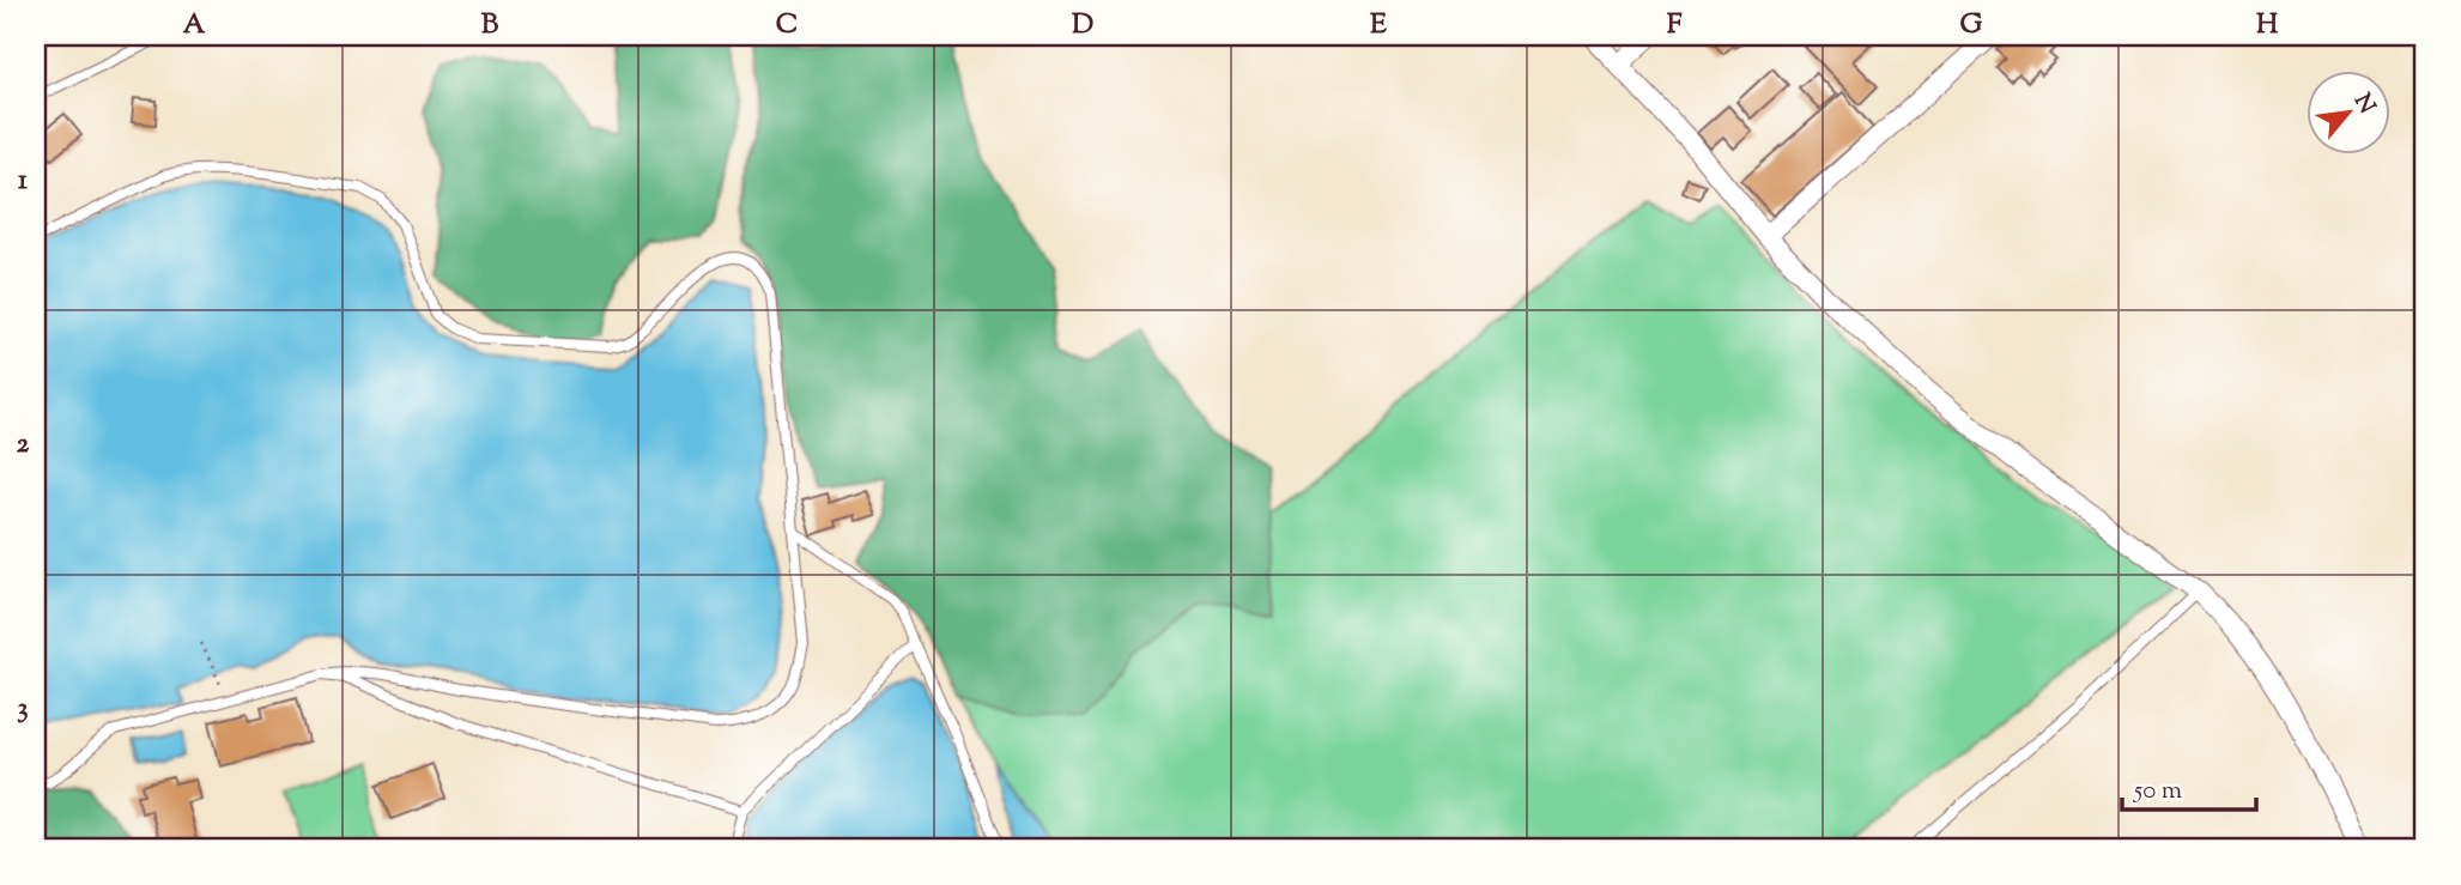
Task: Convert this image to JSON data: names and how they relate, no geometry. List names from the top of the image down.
{
  "scale_bar": "50 m",
  "north": "top right",
  "grid": {
    "columns": [
      "A",
      "B",
      "C",
      "D",
      "E",
      "F",
      "G",
      "H"
    ],
    "rows": ["1", "2", "3"]
  }
}
